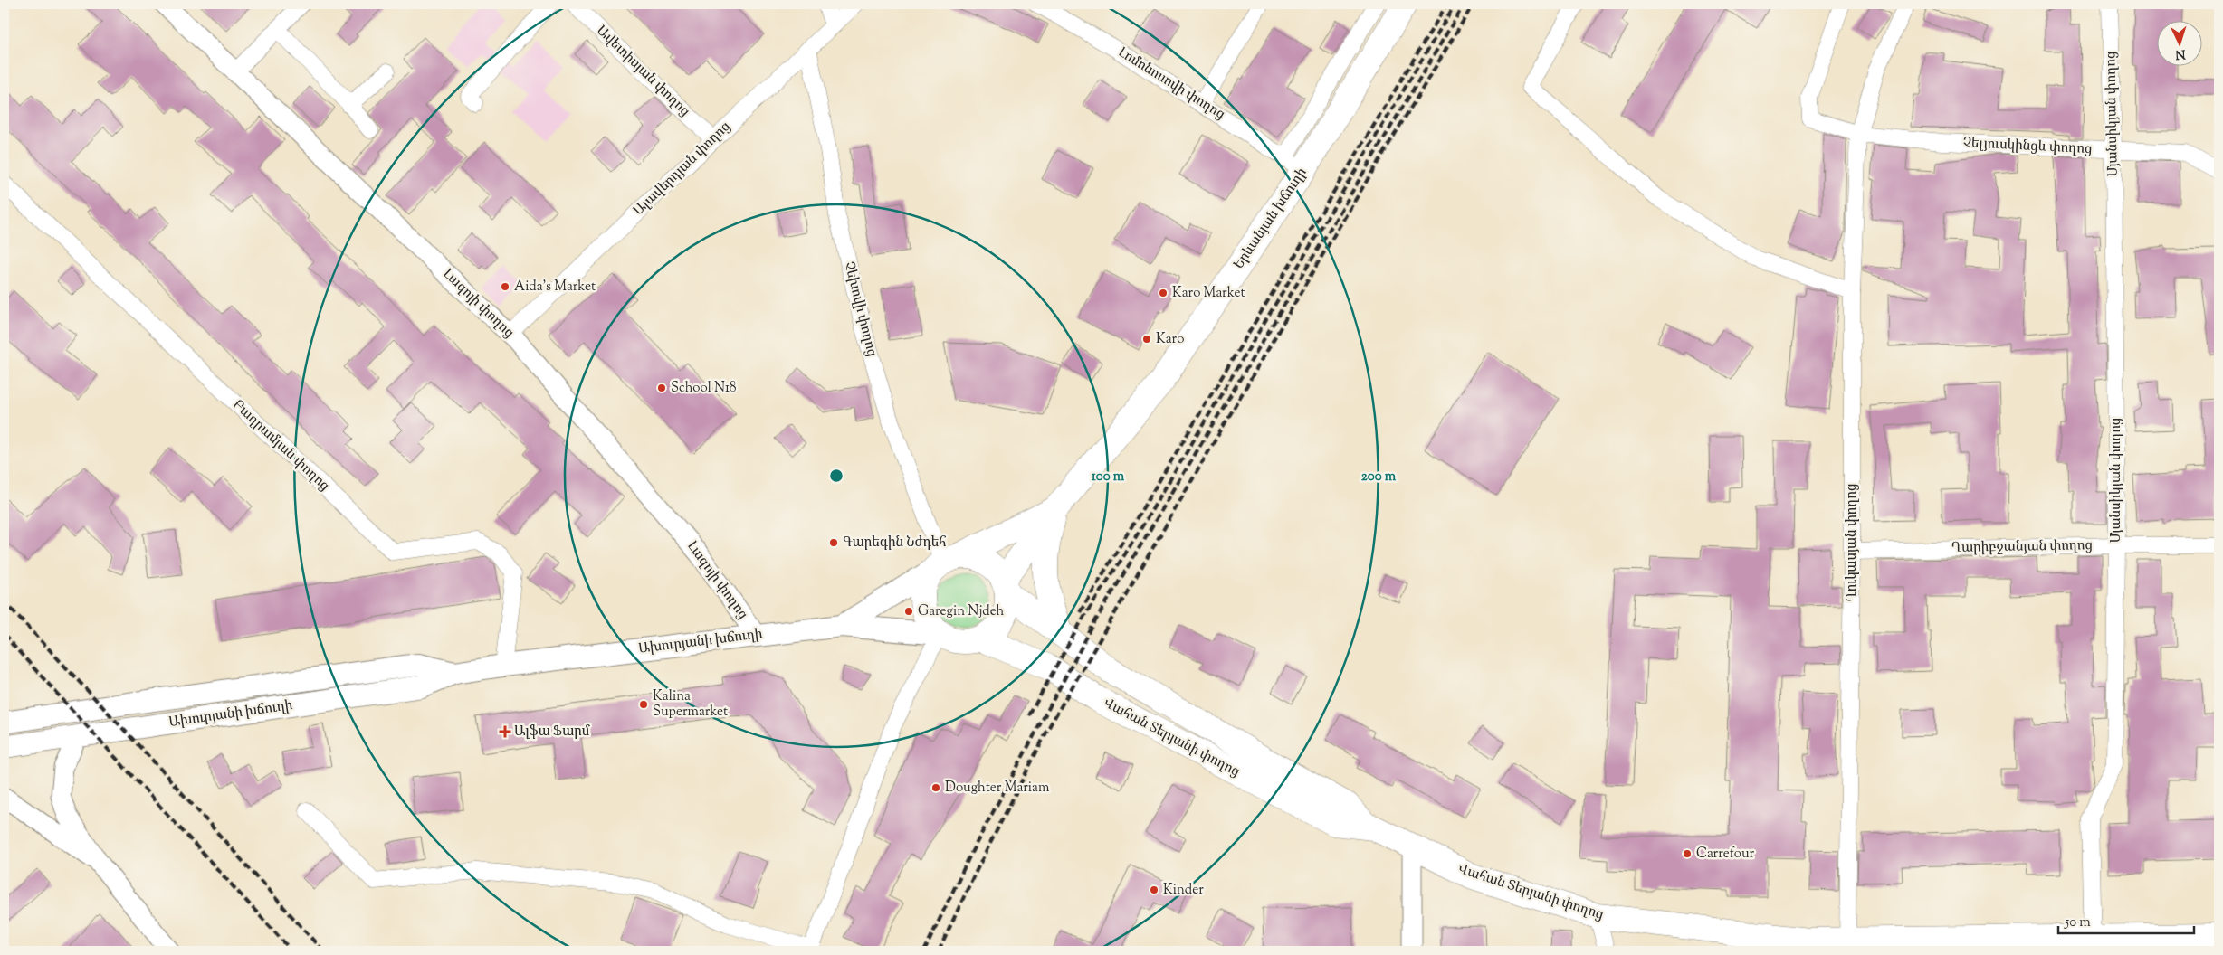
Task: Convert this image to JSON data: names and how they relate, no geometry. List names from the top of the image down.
{
  "streets": {
    "highway": ["Երևանյան խճուղի", "Վահան Տերյանի փողոց"],
    "main road": ["Ախուրյանի խճուղի"],
    "street": [
      "Ավետիսյան փողոց",
      "Լոմոնոսովի փողոց",
      "Մյանսիկյան փողոց",
      "Չելյուսկինցև փողոց",
      "Ալավերդյան փողոց",
      "Լազոյի փողոց",
      "Չեխովի փողոց",
      "Բաղրամյան փողոց",
      "Ղուկասյան փողոց",
      "Ղարիբջանյան փողոց"
    ]
  },
  "crossings": [
    ["Ավետիսյան փողոց", "Ալավերդյան փողոց"],
    ["Լոմոնոսովի փողոց", "Երևանյան խճուղի"],
    ["Մյանսիկյան փողոց", "Չելյուսկինցև փողոց"],
    ["Մյանսիկյան փողոց", "Ղարիբջանյան փողոց"],
    ["Մյանսիկյան փողոց", "Վահան Տերյանի փողոց"],
    ["Չելյուսկինցև փողոց", "Ղուկասյան փողոց"],
    ["Ալավերդյան փողոց", "Լազոյի փողոց"],
    ["Ալավերդյան փողոց", "Չեխովի փողոց"],
    ["Երևանյան խճուղի", "Չեխովի փողոց"],
    ["Երևանյան խճուղի", "Ախուրյանի խճուղի"],
    ["Երևանյան խճուղի", "Վահան Տերյանի փողոց"],
    ["Լազոյի փողոց", "Ախուրյանի խճուղի"],
    ["Չեխովի փողոց", "Ախուրյանի խճուղի"],
    ["Չեխովի փողոց", "Վահան Տերյանի փողոց"],
    ["Բաղրամյան փողոց", "Ախուրյանի խճուղի"],
    ["Ղուկասյան փողոց", "Ղարիբջանյան փողոց"],
    ["Ղուկասյան փողոց", "Վահան Տերյանի փողոց"],
    ["Ախուրյանի խճուղի", "Վահան Տերյանի փողոց"]
  ],
  "places": {
    "other": [
      "Aida's Market",
      "Karo Market",
      "Karo",
      "School N18",
      "Գարեգին Նժդեհ",
      "Garegin Njdeh",
      "Kalina Supermarket",
      "Doughter Mariam",
      "Carrefour",
      "Kinder"
    ],
    "health": ["Ալֆա Ֆարմ"]
  },
  "scale_bar": "50 m",
  "north": "bottom",
  "rings": ["100 m", "200 m"]
}
